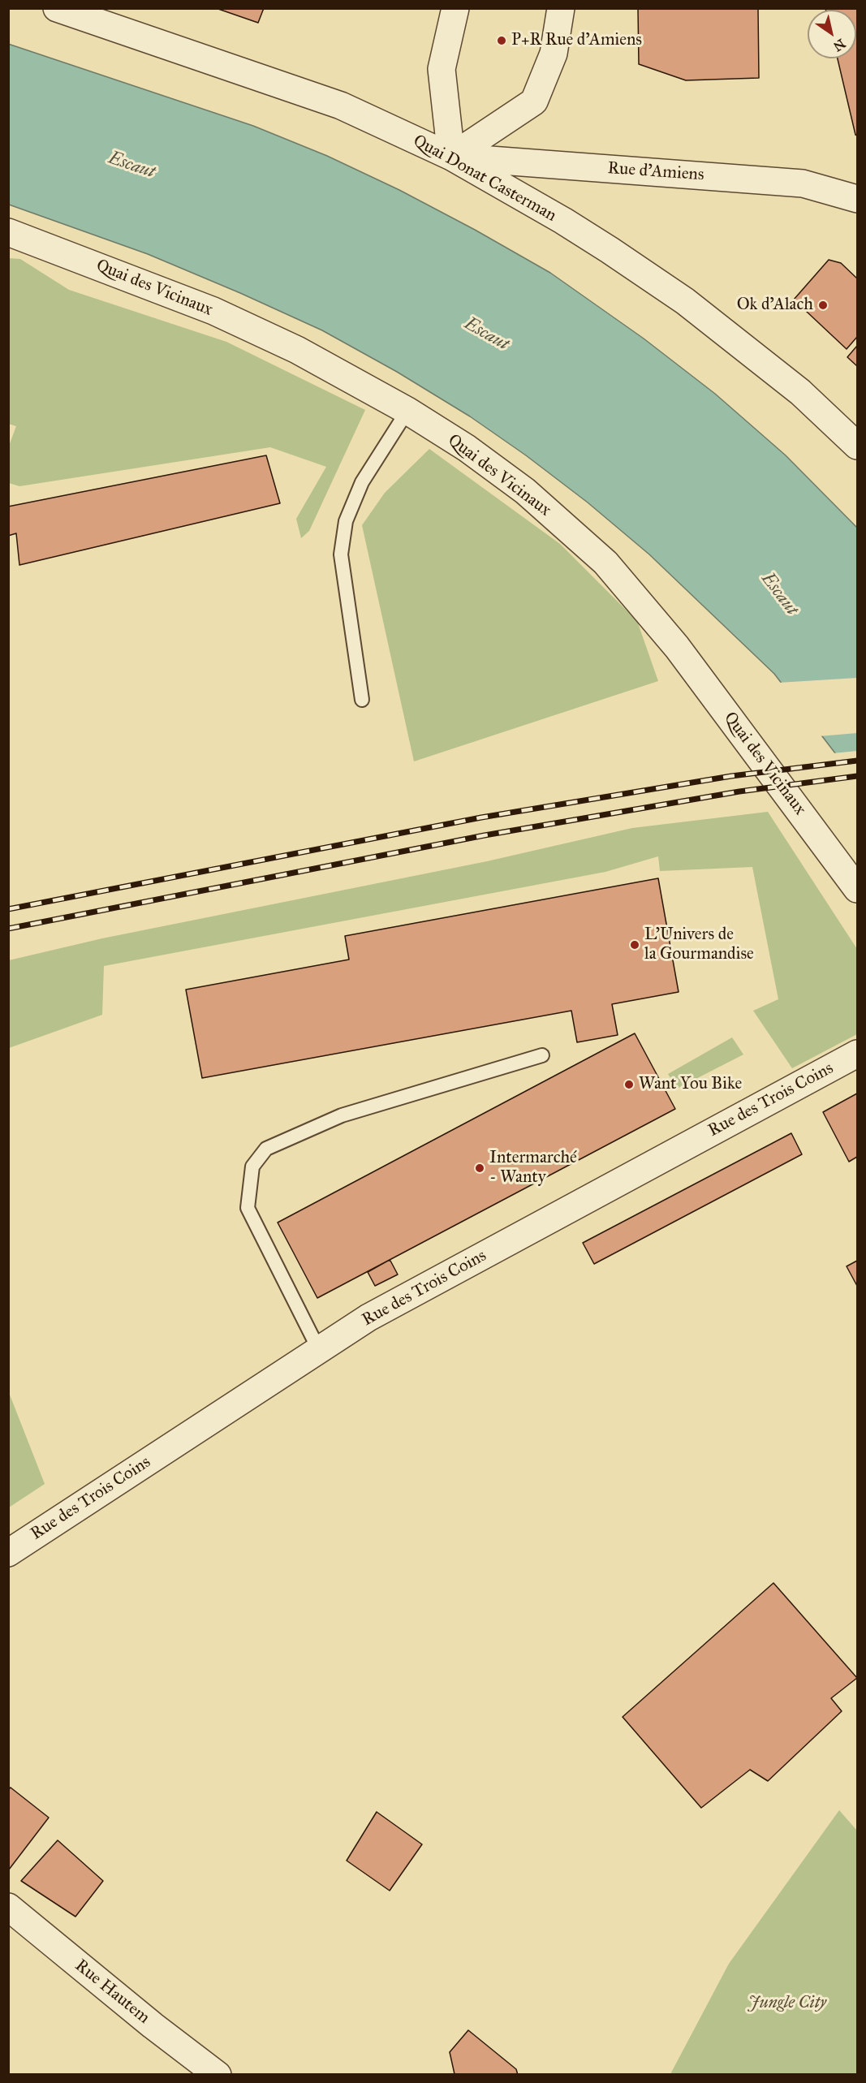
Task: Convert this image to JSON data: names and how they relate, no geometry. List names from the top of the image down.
{
  "streets": {
    "street": [
      "Rue d'Amiens",
      "Quai Donat Casterman",
      "Quai des Vicinaux",
      "Rue des Trois Coins",
      "Rue Hautem"
    ]
  },
  "crossings": [
    ["Rue d'Amiens", "Quai Donat Casterman"]
  ],
  "water": ["Escaut"],
  "parks": ["Jungle City"],
  "places": [
    "P+R Rue d'Amiens",
    "Ok d'Alach",
    "L'Univers de la Gourmandise",
    "Want You Bike",
    "Intermarché - Wanty"
  ],
  "north": "bottom right"
}
